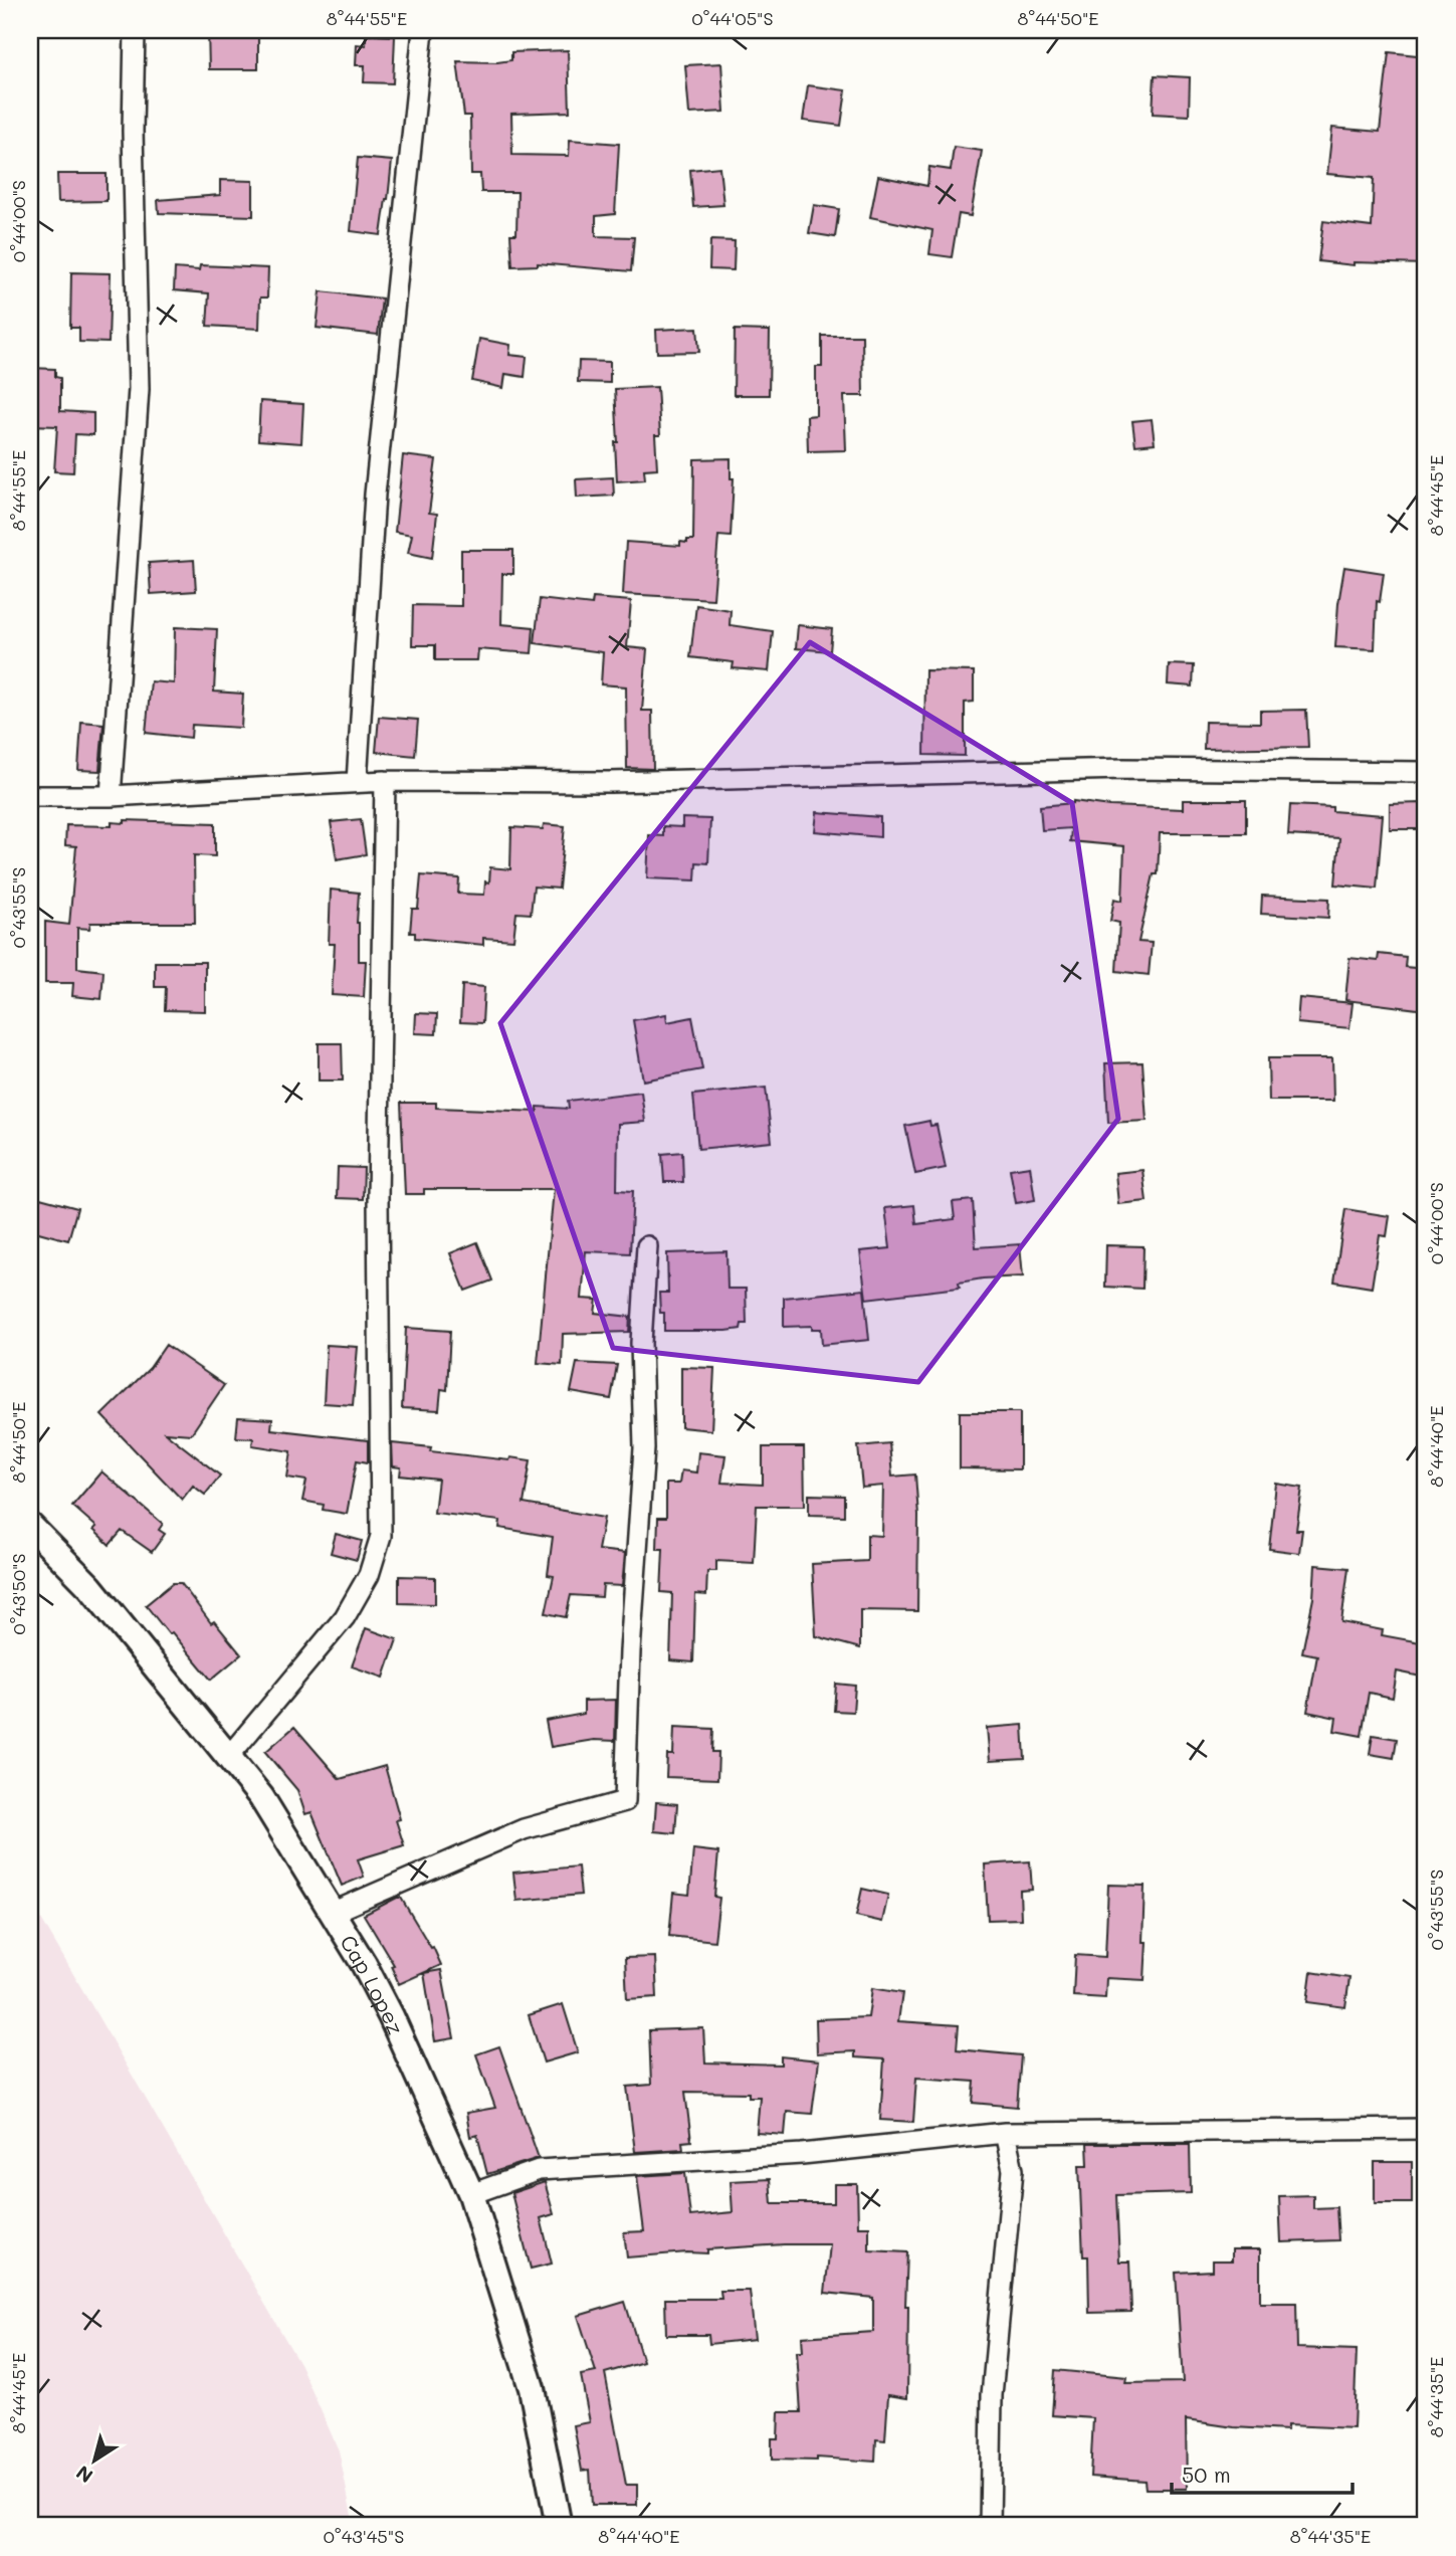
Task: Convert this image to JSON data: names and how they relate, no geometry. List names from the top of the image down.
{
  "streets": {
    "street": ["Cap Lopez"]
  },
  "scale_bar": "50 m",
  "north": "bottom left",
  "coordinates": [
    "8°44'55\"E",
    "0°44'05\"S",
    "8°44'50\"E",
    "0°44'00\"S",
    "8°44'45\"E",
    "0°43'55\"S",
    "8°44'40\"E",
    "0°43'50\"S",
    "8°44'35\"E",
    "0°43'45\"S"
  ]
}
